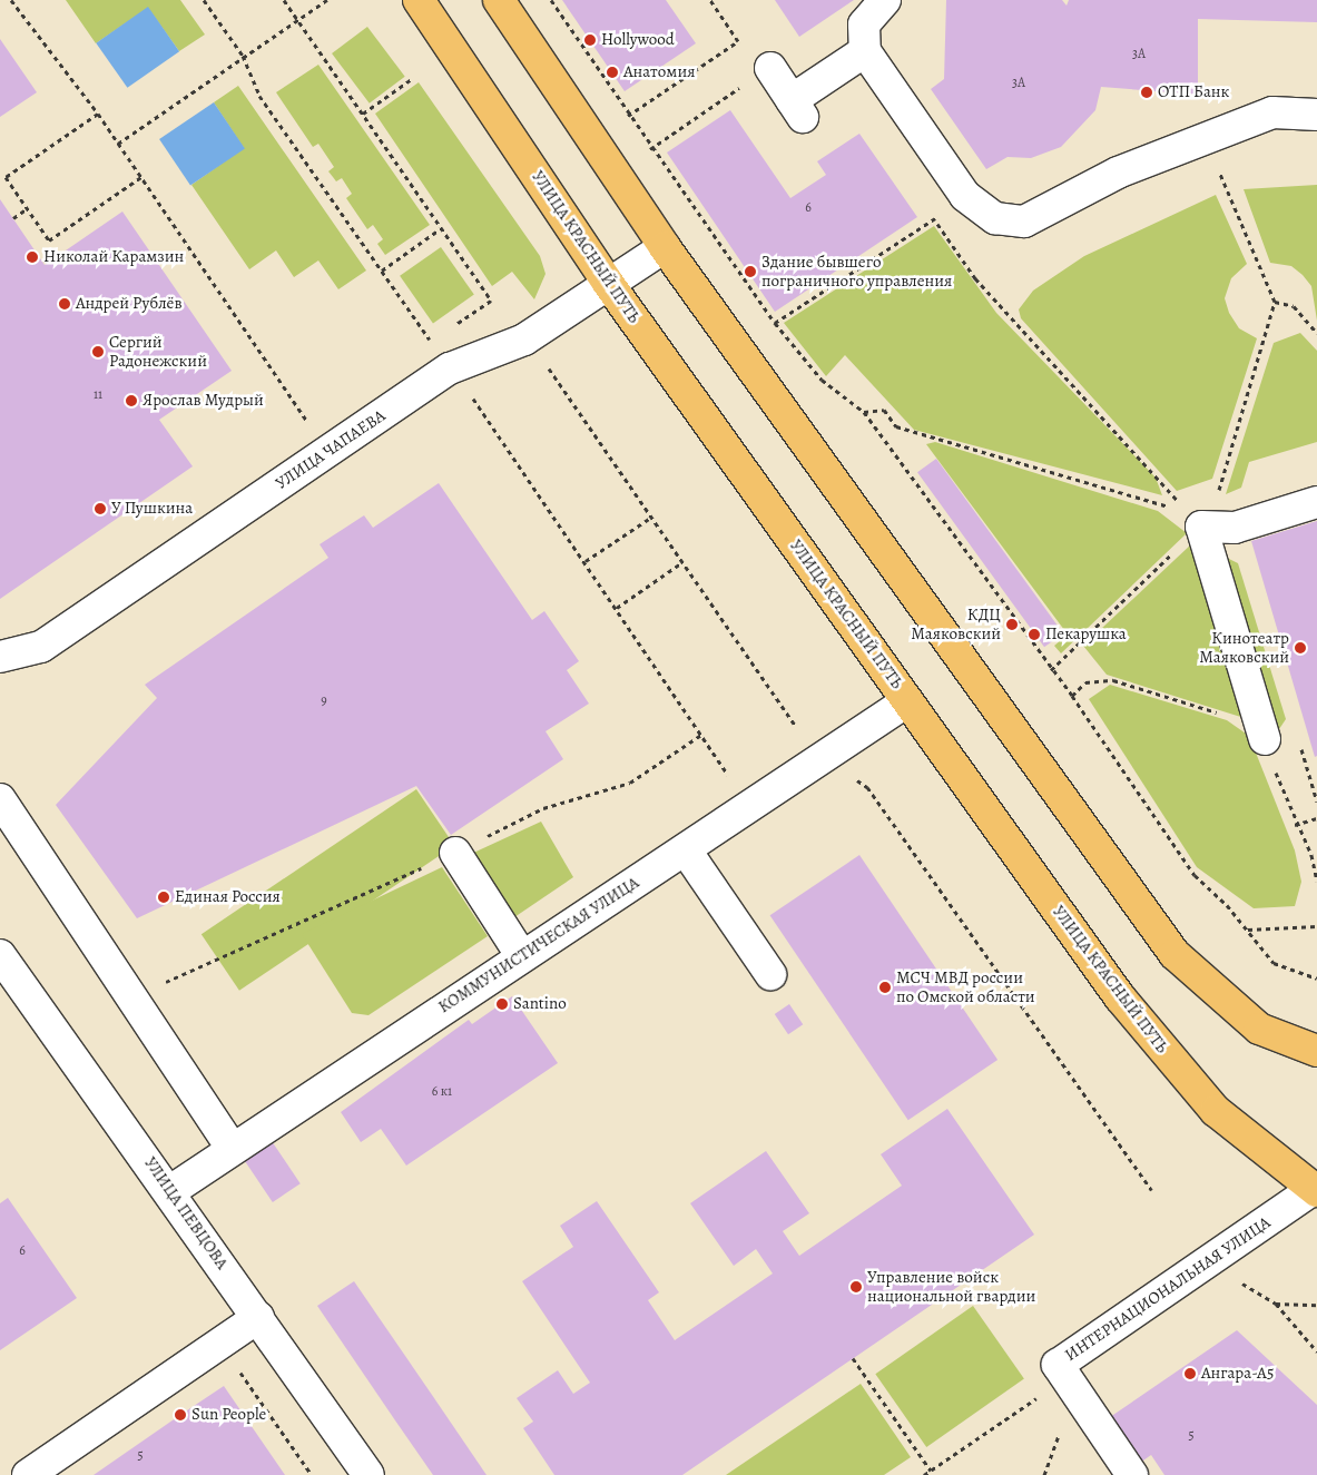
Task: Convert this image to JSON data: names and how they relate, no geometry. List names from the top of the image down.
{
  "streets": {
    "main road": ["УЛИЦА КРАСНЫЙ ПУТЬ"],
    "street": [
      "УЛИЦА ЧАПАЕВА",
      "КОММУНИСТИЧЕСКАЯ УЛИЦА",
      "УЛИЦА ПЕВЦОВА",
      "ИНТЕРНАЦИОНАЛЬНАЯ УЛИЦА"
    ]
  },
  "crossings": [
    ["УЛИЦА КРАСНЫЙ ПУТЬ", "УЛИЦА ЧАПАЕВА"],
    ["УЛИЦА КРАСНЫЙ ПУТЬ", "КОММУНИСТИЧЕСКАЯ УЛИЦА"],
    ["УЛИЦА КРАСНЫЙ ПУТЬ", "ИНТЕРНАЦИОНАЛЬНАЯ УЛИЦА"],
    ["КОММУНИСТИЧЕСКАЯ УЛИЦА", "УЛИЦА ПЕВЦОВА"]
  ],
  "places": [
    "Hollywood",
    "Анатомия",
    "ОТП Банк",
    "Николай Карамзин",
    "Здание бывшего пограничного управления",
    "Андрей Рублёв",
    "Сергий Радонежский",
    "Ярослав Мудрый",
    "У Пушкина",
    "КДЦ Маяковский",
    "Пекарушка",
    "Кинотеатр Маяковский",
    "Единая Россия",
    "МСЧ МВД россии по Омской области",
    "Santino",
    "Управление войск национальной гвардии",
    "Ангара-А5",
    "Sun People"
  ],
  "house_numbers": [
    "3А",
    "3А",
    "6",
    "11",
    "9",
    "6 к1",
    "6",
    "5",
    "5"
  ]
}
